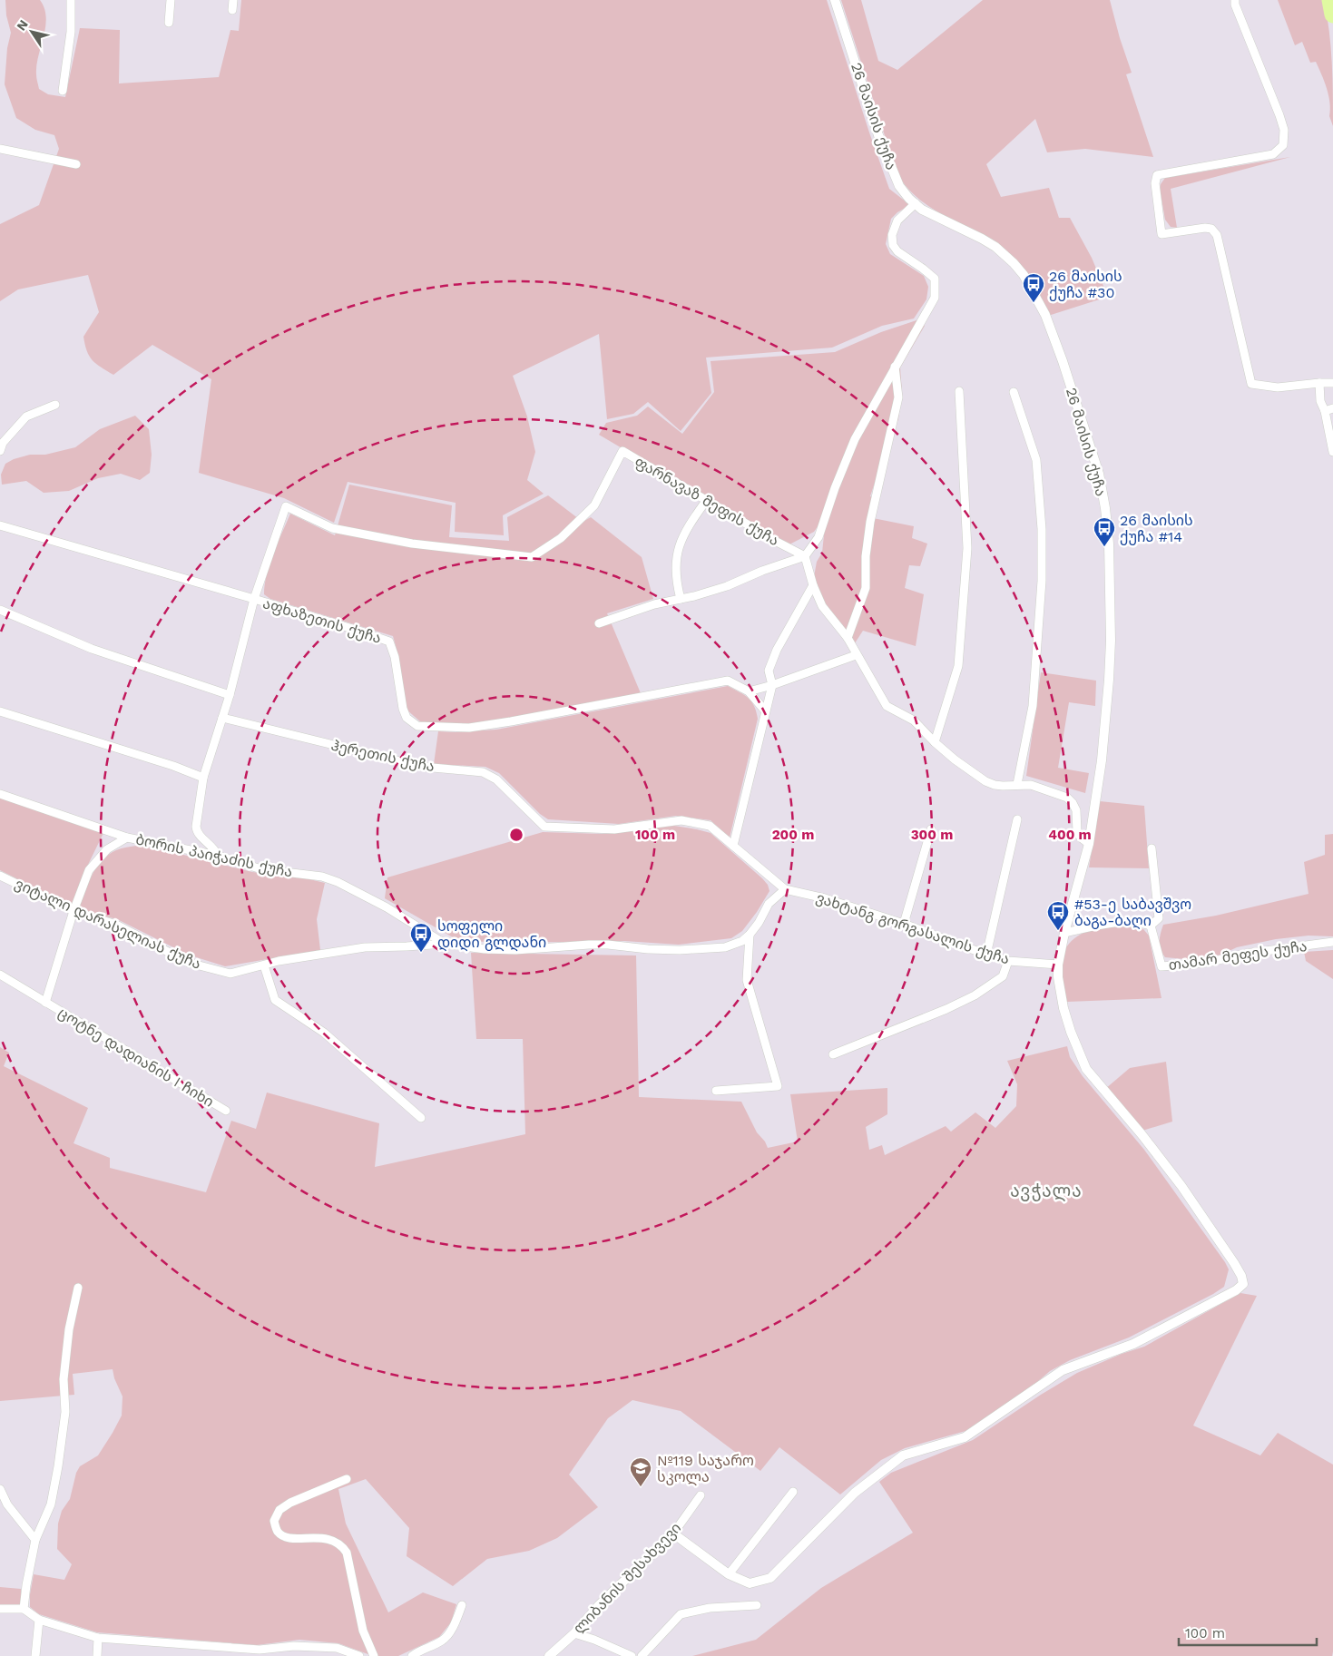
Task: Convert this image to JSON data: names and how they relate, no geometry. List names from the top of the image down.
{
  "streets": {
    "street": [
      "26 მაისის ქუჩა",
      "ფარნავაზ მეფის ქუჩა",
      "აფხაზეთის ქუჩა",
      "ჰერეთის ქუჩა",
      "ბორის პაიჭაძის ქუჩა",
      "ვიტალი დარასელიას ქუჩა",
      "ვახტანგ გორგასალის ქუჩა",
      "თამარ მეფეს ქუჩა",
      "ცოტნე დადიანის I ჩიხი",
      "ლიბანის შესახვევი"
    ]
  },
  "crossings": [
    ["26 მაისის ქუჩა", "ვახტანგ გორგასალის ქუჩა"],
    ["ფარნავაზ მეფის ქუჩა", "აფხაზეთის ქუჩა"],
    ["ჰერეთის ქუჩა", "ვახტანგ გორგასალის ქუჩა"],
    ["ბორის პაიჭაძის ქუჩა", "ვიტალი დარასელიას ქუჩა"],
    ["ვიტალი დარასელიას ქუჩა", "ვახტანგ გორგასალის ქუჩა"]
  ],
  "districts": ["ავჭალა"],
  "places": {
    "bus stop": [
      "26 მაისის ქუჩა #30",
      "26 მაისის ქუჩა #14",
      "#53-ე საბავშვო ბაგა-ბაღი",
      "სოფელი დიდი გლდანი"
    ],
    "school or university": ["№119 საჯარო სკოლა"]
  },
  "scale_bar": "100 m",
  "north": "top left",
  "rings": [
    "100 m",
    "200 m",
    "300 m",
    "400 m"
  ]
}
